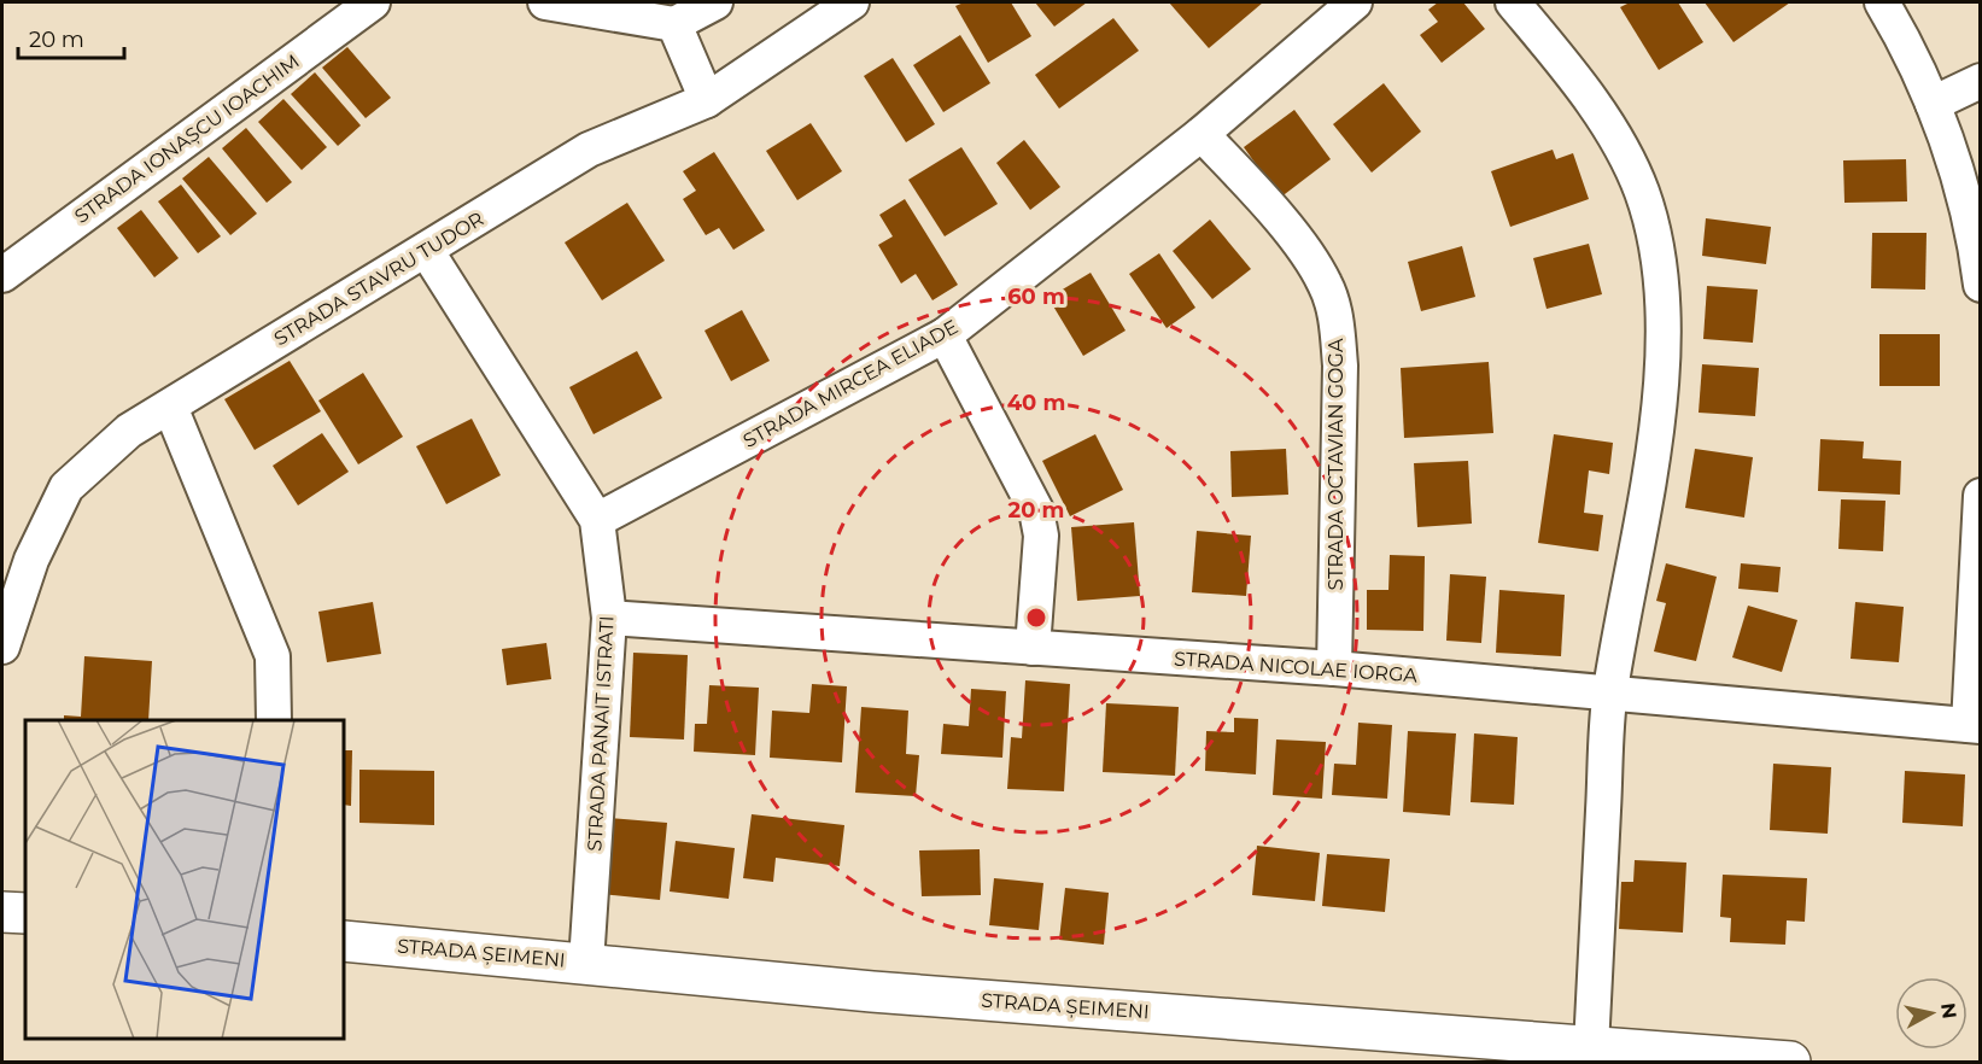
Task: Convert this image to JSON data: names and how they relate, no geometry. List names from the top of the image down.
{
  "streets": {
    "main road": ["STRADA ȘEIMENI"],
    "street": [
      "STRADA IONAȘCU IOACHIM",
      "STRADA STAVRU TUDOR",
      "STRADA MIRCEA ELIADE",
      "STRADA OCTAVIAN GOGA",
      "STRADA NICOLAE IORGA",
      "STRADA PANAIT ISTRATI"
    ]
  },
  "crossings": [
    ["STRADA STAVRU TUDOR", "STRADA PANAIT ISTRATI"],
    ["STRADA MIRCEA ELIADE", "STRADA OCTAVIAN GOGA"],
    ["STRADA MIRCEA ELIADE", "STRADA PANAIT ISTRATI"],
    ["STRADA OCTAVIAN GOGA", "STRADA NICOLAE IORGA"],
    ["STRADA NICOLAE IORGA", "STRADA PANAIT ISTRATI"],
    ["STRADA PANAIT ISTRATI", "STRADA ȘEIMENI"]
  ],
  "scale_bar": "20 m",
  "north": "right",
  "rings": ["60 m", "40 m", "20 m"]
}
